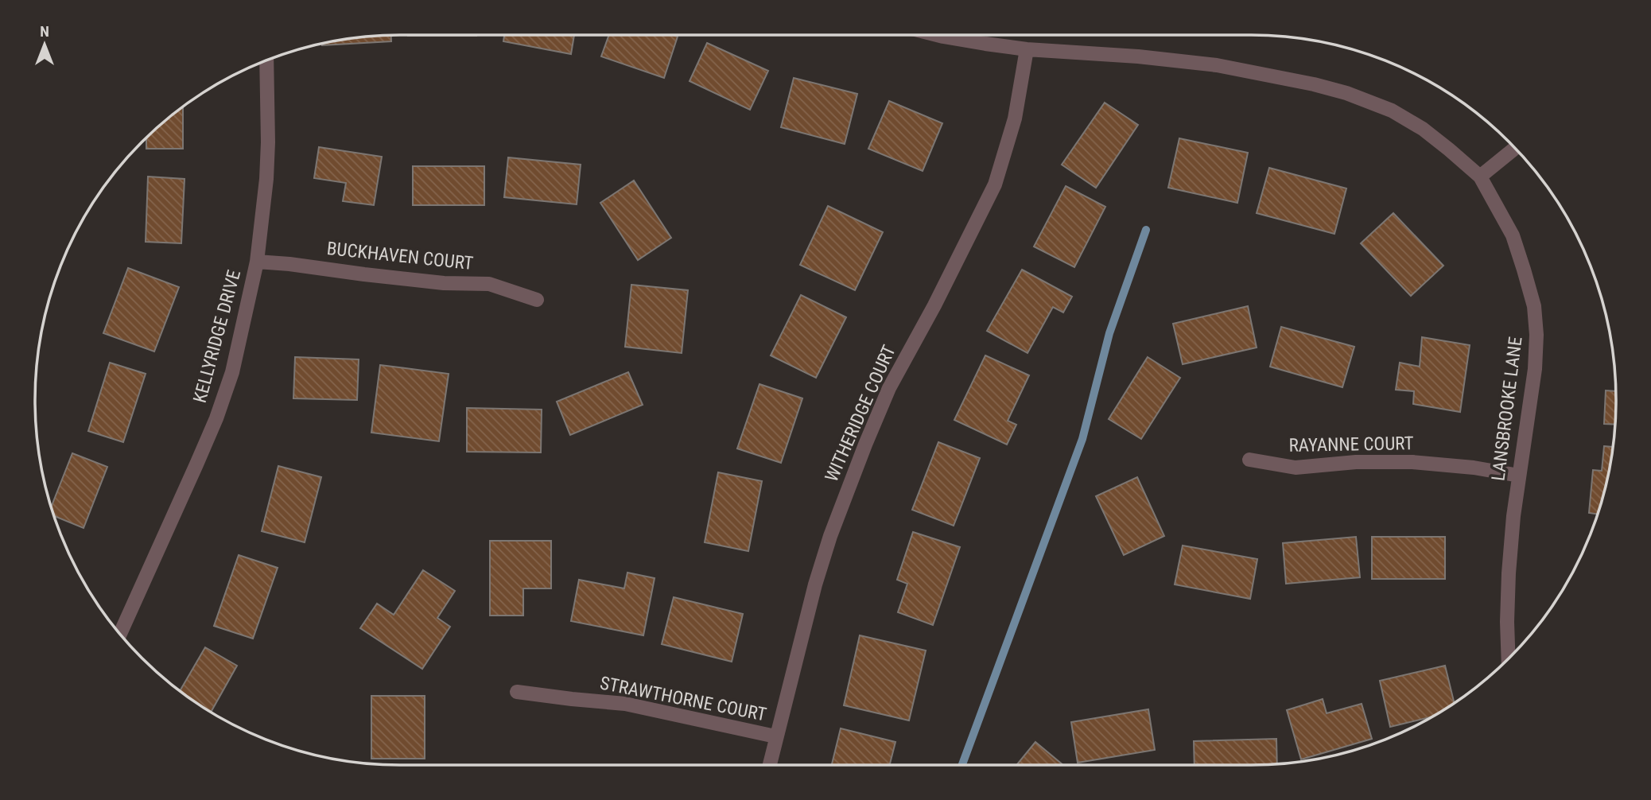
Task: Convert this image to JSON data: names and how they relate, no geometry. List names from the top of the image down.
{
  "streets": {
    "street": [
      "BUCKHAVEN COURT",
      "KELLYRIDGE DRIVE",
      "LANSBROOKE LANE",
      "WITHERIDGE COURT",
      "RAYANNE COURT",
      "STRAWTHORNE COURT"
    ]
  },
  "crossings": [
    ["BUCKHAVEN COURT", "KELLYRIDGE DRIVE"],
    ["LANSBROOKE LANE", "WITHERIDGE COURT"],
    ["LANSBROOKE LANE", "RAYANNE COURT"],
    ["WITHERIDGE COURT", "STRAWTHORNE COURT"]
  ],
  "north": "top"
}
